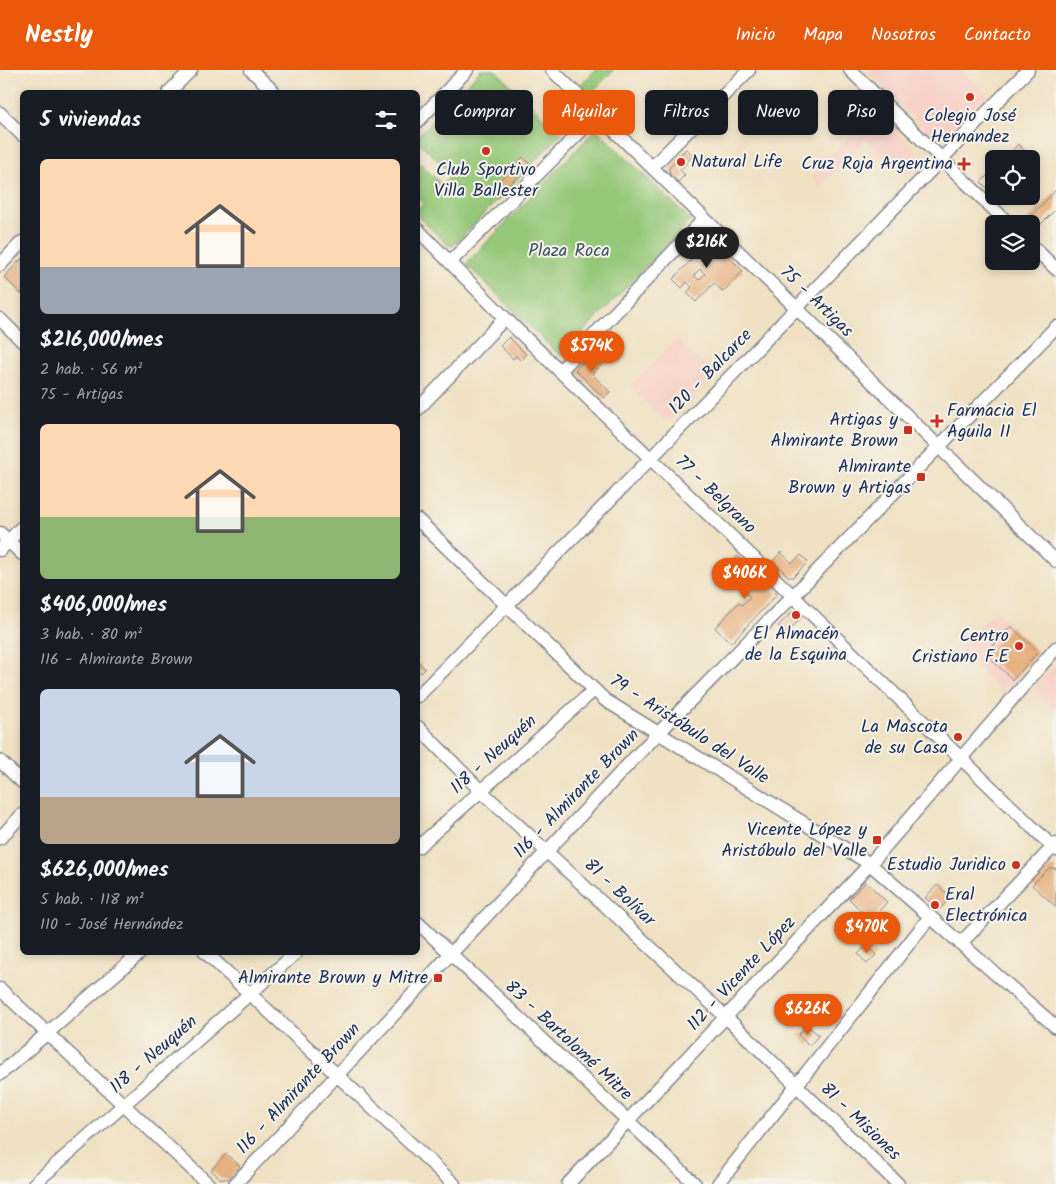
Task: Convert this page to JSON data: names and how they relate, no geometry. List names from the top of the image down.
{
  "streets": {
    "street": [
      "75 - Artigas",
      "120 - Balcarce",
      "77 - Belgrano",
      "79 - Aristóbulo del Valle",
      "118 - Neuquén",
      "116 - Almirante Brown",
      "81 - Bolívar",
      "112 - Vicente López",
      "83 - Bartolomé Mitre",
      "81 - Misiones"
    ]
  },
  "crossings": [
    ["75 - Artigas", "120 - Balcarce"],
    ["75 - Artigas", "116 - Almirante Brown"],
    ["120 - Balcarce", "77 - Belgrano"],
    ["120 - Balcarce", "79 - Aristóbulo del Valle"],
    ["77 - Belgrano", "116 - Almirante Brown"],
    ["77 - Belgrano", "112 - Vicente López"],
    ["79 - Aristóbulo del Valle", "118 - Neuquén"],
    ["79 - Aristóbulo del Valle", "116 - Almirante Brown"],
    ["79 - Aristóbulo del Valle", "112 - Vicente López"],
    ["118 - Neuquén", "81 - Bolívar"],
    ["116 - Almirante Brown", "81 - Bolívar"],
    ["116 - Almirante Brown", "83 - Bartolomé Mitre"],
    ["81 - Bolívar", "112 - Vicente López"],
    ["81 - Bolívar", "81 - Misiones"],
    ["112 - Vicente López", "83 - Bartolomé Mitre"]
  ],
  "parks": ["Plaza Roca"],
  "places": {
    "other": [
      "Colegio José Hernandez",
      "Club Sportivo Villa Ballester",
      "Natural Life",
      "El Almacén de la Esquina",
      "Centro Cristiano F.E",
      "La Mascota de su Casa",
      "Estudio Juridico",
      "Eral Electrónica"
    ],
    "health": ["Cruz Roja Argentina", "Farmacia El Aguila II"],
    "transit": [
      "Artigas y Almirante Brown",
      "Almirante Brown y Artigas",
      "Vicente López y Aristóbulo del Valle",
      "Almirante Brown y Mitre"
    ]
  },
  "page": {
    "header": "Nestly",
    "nav": [
      "Inicio",
      "Mapa",
      "Nosotros",
      "Contacto"
    ],
    "chip": [
      "Comprar",
      "Alquilar",
      "Filtros",
      "Nuevo",
      "Piso"
    ],
    "heading": "5 viviendas",
    "list": [
      {
        "name": "$216,000/mes",
        "note": "2 hab. · 56 m² · 75 - Artigas"
      },
      {
        "name": "$406,000/mes",
        "note": "3 hab. · 80 m² · 116 - Almirante Brown"
      },
      {
        "name": "$626,000/mes",
        "note": "5 hab. · 118 m² · 110 - José Hernández"
      }
    ],
    "price": [
      "$216K",
      "$574K",
      "$406K",
      "$470K",
      "$626K"
    ]
  }
}
